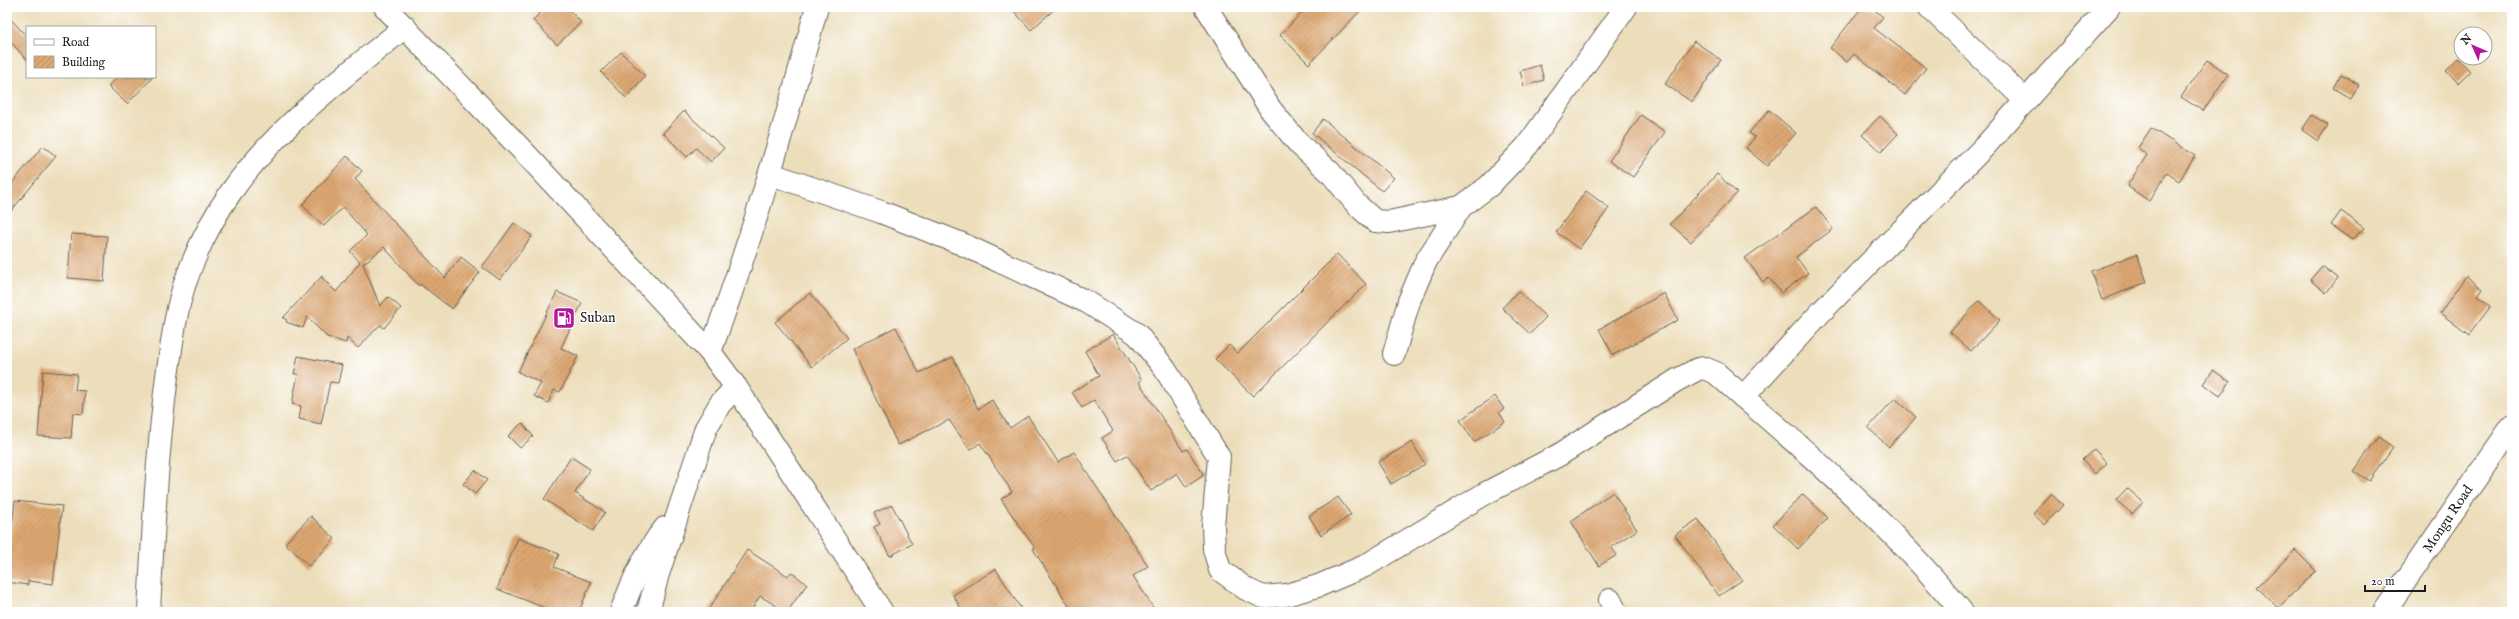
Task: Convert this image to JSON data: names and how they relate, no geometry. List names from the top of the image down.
{
  "streets": {
    "street": ["Mongu Road"]
  },
  "places": {
    "fuel station": ["Suban"]
  },
  "legend": ["Road", "Building"],
  "scale_bar": "20 m",
  "north": "top left"
}
